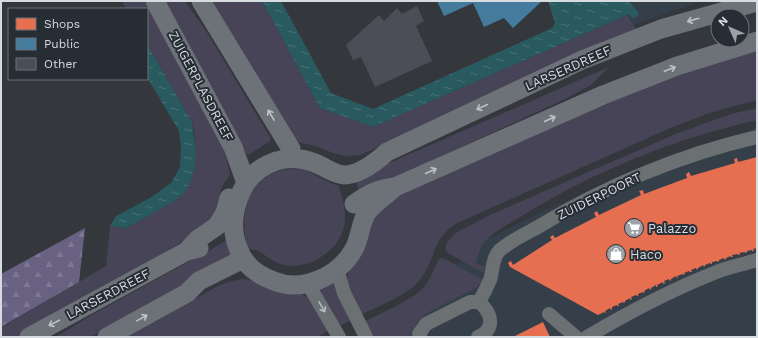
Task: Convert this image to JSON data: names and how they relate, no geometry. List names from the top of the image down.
{
  "streets": {
    "main road": ["LARSERDREEF", "ZUIGERPLASDREEF"],
    "street": ["ZUIDERPOORT"]
  },
  "crossings": [
    ["LARSERDREEF", "ZUIGERPLASDREEF"]
  ],
  "places": {
    "supermarket": ["Palazzo"],
    "shop": ["Haco"]
  },
  "legend": ["Shops", "Public", "Other"],
  "north": "top left"
}
